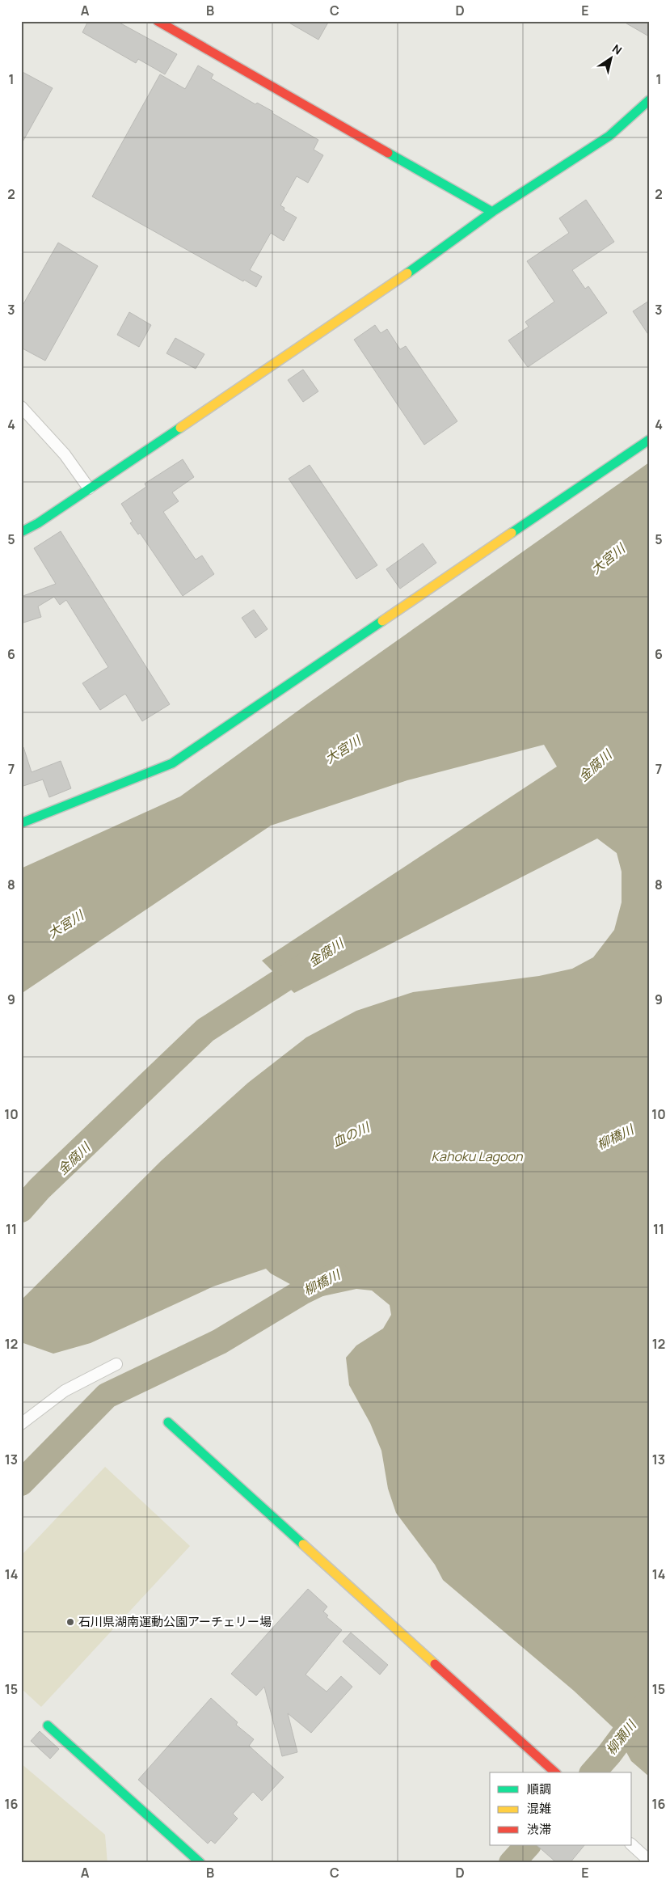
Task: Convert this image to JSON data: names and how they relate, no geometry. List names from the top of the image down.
{
  "water": [
    "大宮川",
    "金腐川",
    "血の川",
    "柳橋川",
    "Kahoku Lagoon",
    "柳瀬川"
  ],
  "places": ["石川県湖南運動公園アーチェリー場"],
  "legend": ["順調", "混雑", "渋滞"],
  "north": "top right",
  "grid": {
    "columns": [
      "A",
      "B",
      "C",
      "D",
      "E"
    ],
    "rows": [
      "1",
      "2",
      "3",
      "4",
      "5",
      "6",
      "7",
      "8",
      "9",
      "10",
      "11",
      "12",
      "13",
      "14",
      "15",
      "16"
    ]
  }
}
